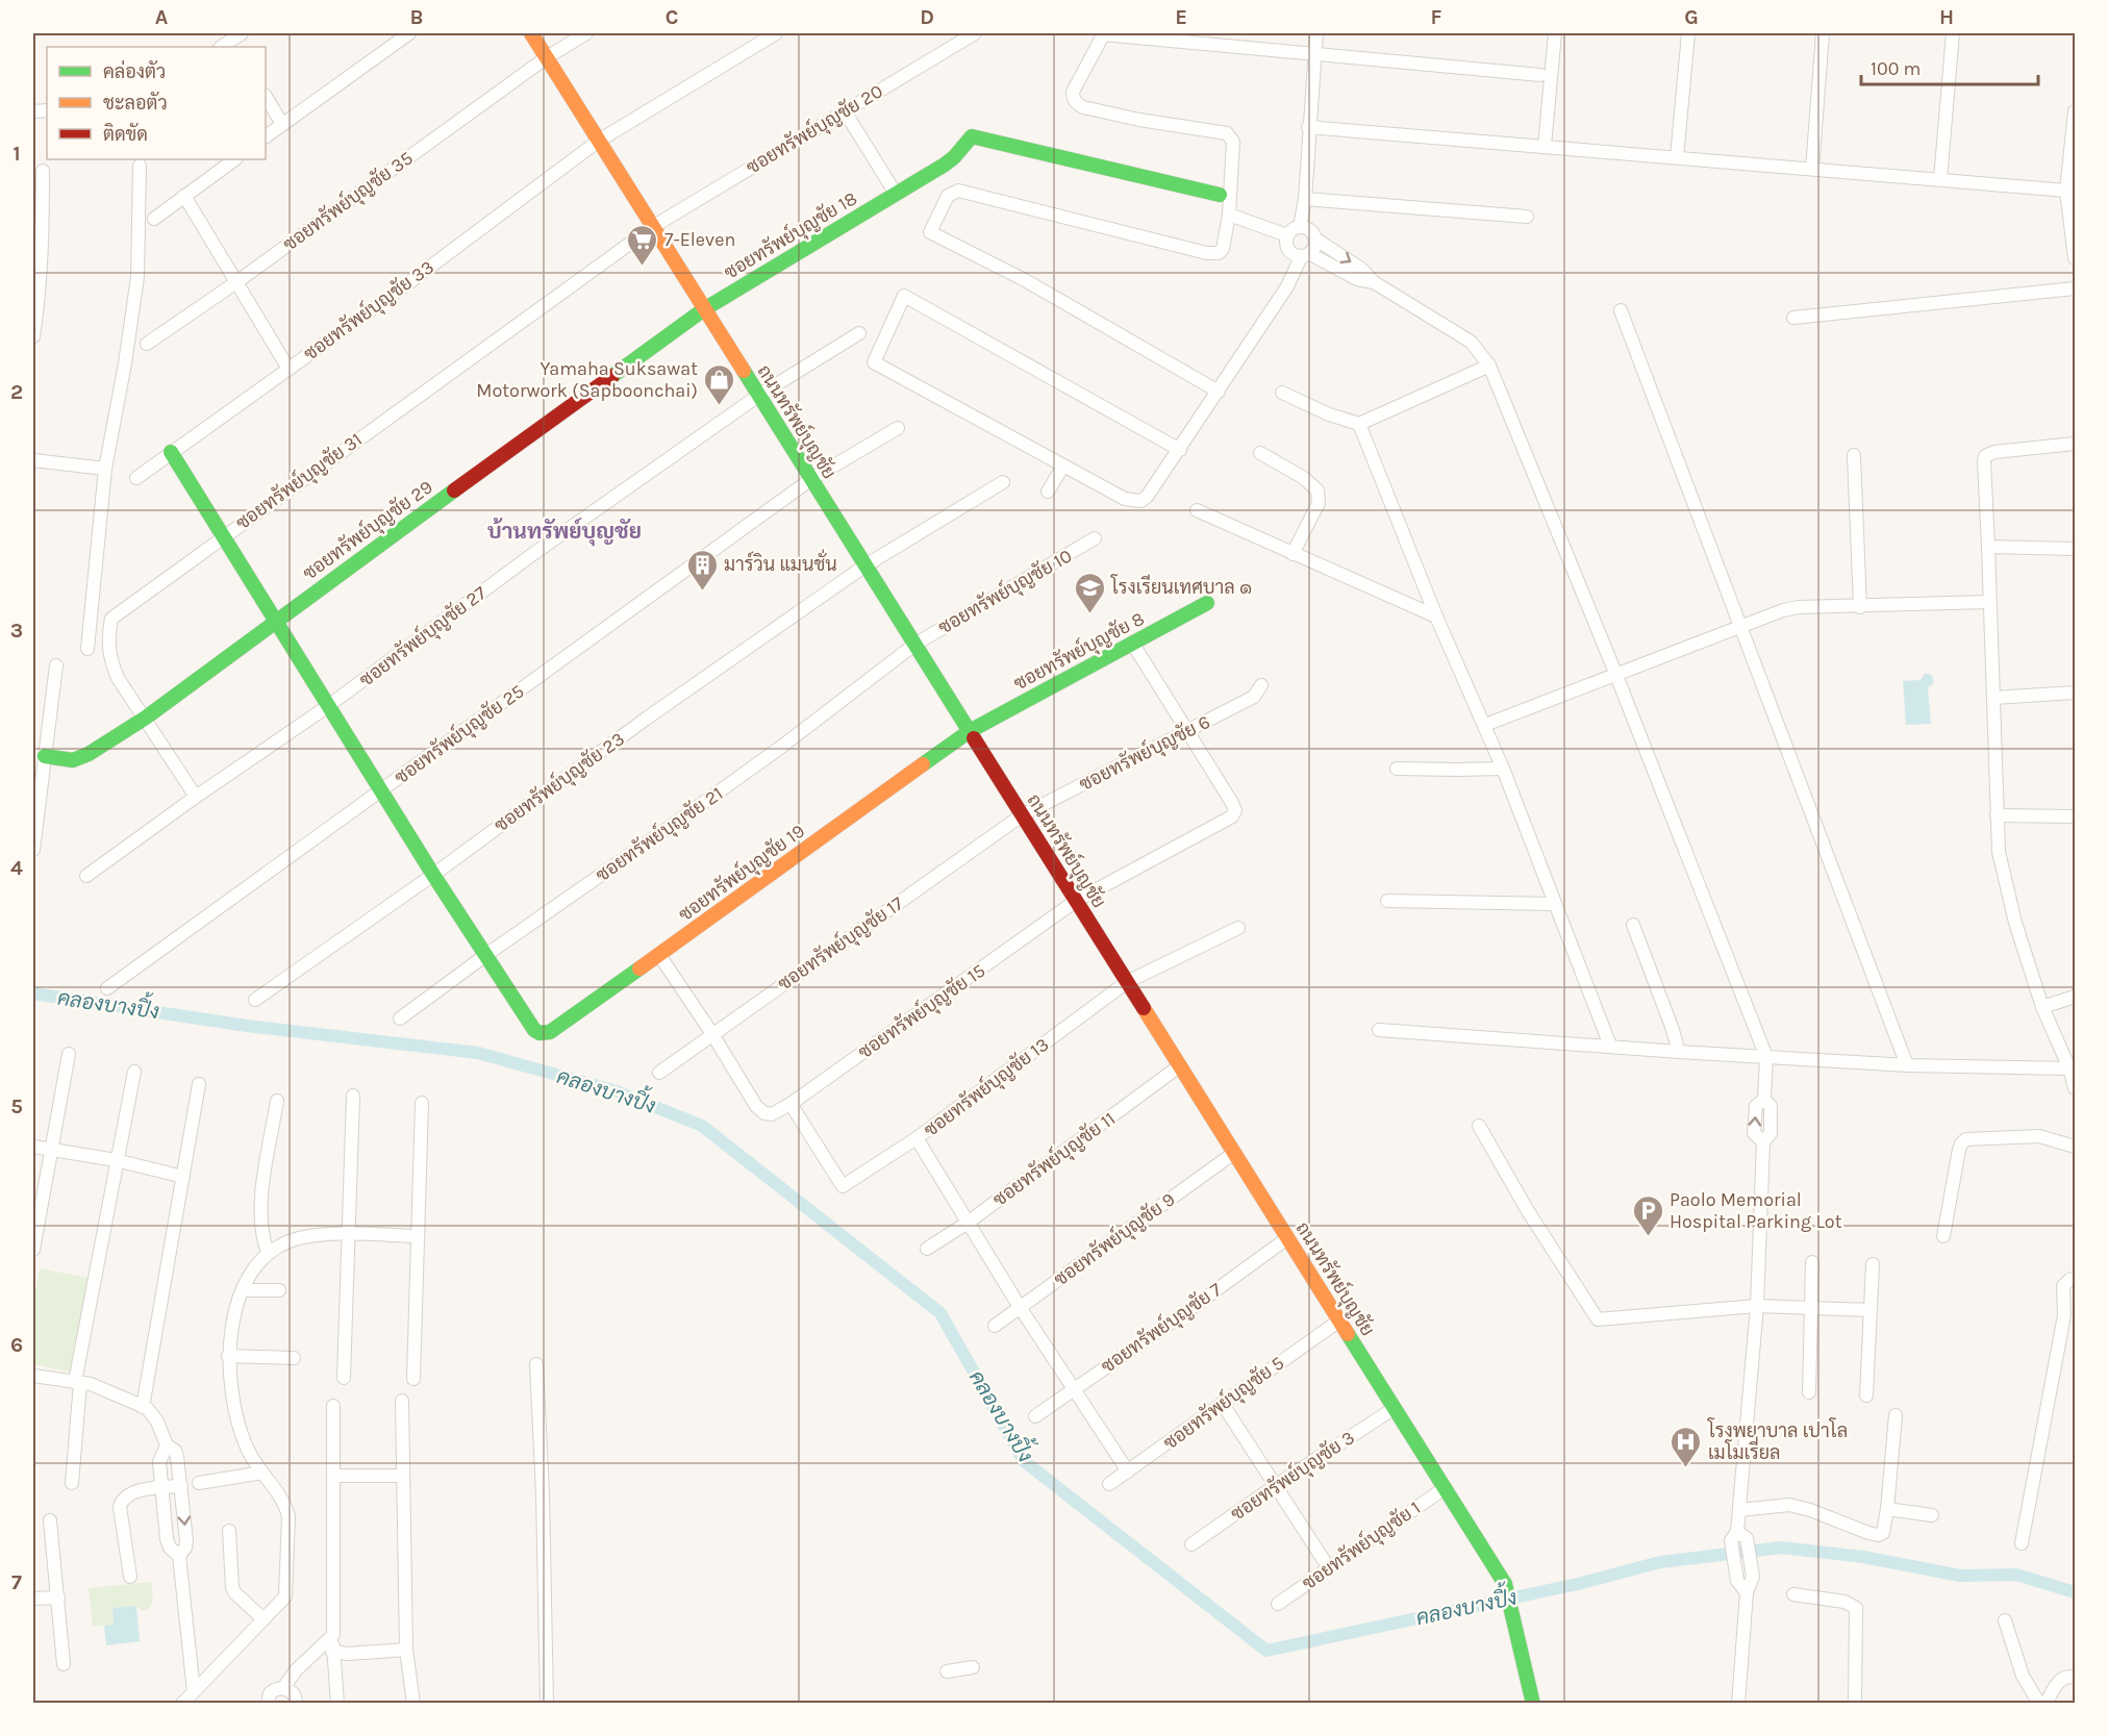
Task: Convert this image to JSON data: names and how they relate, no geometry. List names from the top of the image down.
{
  "streets": {
    "street": [
      "ซอยทรัพย์บุญชัย 20",
      "ซอยทรัพย์บุญชัย 35",
      "ซอยทรัพย์บุญชัย 18",
      "ซอยทรัพย์บุญชัย 33",
      "ถนนทรัพย์บุญชัย",
      "ซอยทรัพย์บุญชัย 31",
      "ซอยทรัพย์บุญชัย 29",
      "ซอยทรัพย์บุญชัย 10",
      "ซอยทรัพย์บุญชัย 27",
      "ซอยทรัพย์บุญชัย 8",
      "ซอยทรัพย์บุญชัย 25",
      "ซอยทรัพย์บุญชัย 6",
      "ซอยทรัพย์บุญชัย 23",
      "ซอยทรัพย์บุญชัย 21",
      "ซอยทรัพย์บุญชัย 19",
      "ซอยทรัพย์บุญชัย 17",
      "ซอยทรัพย์บุญชัย 15",
      "ซอยทรัพย์บุญชัย 13",
      "ซอยทรัพย์บุญชัย 11",
      "ซอยทรัพย์บุญชัย 9",
      "ซอยทรัพย์บุญชัย 7",
      "ซอยทรัพย์บุญชัย 5",
      "ซอยทรัพย์บุญชัย 3",
      "ซอยทรัพย์บุญชัย 1"
    ]
  },
  "crossings": [
    ["ซอยทรัพย์บุญชัย 20", "ถนนทรัพย์บุญชัย"],
    ["ซอยทรัพย์บุญชัย 20", "ซอยทรัพย์บุญชัย 31"],
    ["ซอยทรัพย์บุญชัย 35", "ถนนทรัพย์บุญชัย"],
    ["ซอยทรัพย์บุญชัย 18", "ถนนทรัพย์บุญชัย"],
    ["ซอยทรัพย์บุญชัย 18", "ซอยทรัพย์บุญชัย 29"],
    ["ซอยทรัพย์บุญชัย 33", "ถนนทรัพย์บุญชัย"],
    ["ถนนทรัพย์บุญชัย", "ซอยทรัพย์บุญชัย 31"],
    ["ถนนทรัพย์บุญชัย", "ซอยทรัพย์บุญชัย 29"],
    ["ถนนทรัพย์บุญชัย", "ซอยทรัพย์บุญชัย 10"],
    ["ถนนทรัพย์บุญชัย", "ซอยทรัพย์บุญชัย 27"],
    ["ถนนทรัพย์บุญชัย", "ซอยทรัพย์บุญชัย 8"],
    ["ถนนทรัพย์บุญชัย", "ซอยทรัพย์บุญชัย 25"],
    ["ถนนทรัพย์บุญชัย", "ซอยทรัพย์บุญชัย 6"],
    ["ถนนทรัพย์บุญชัย", "ซอยทรัพย์บุญชัย 23"],
    ["ถนนทรัพย์บุญชัย", "ซอยทรัพย์บุญชัย 21"],
    ["ถนนทรัพย์บุญชัย", "ซอยทรัพย์บุญชัย 19"],
    ["ถนนทรัพย์บุญชัย", "ซอยทรัพย์บุญชัย 17"],
    ["ถนนทรัพย์บุญชัย", "ซอยทรัพย์บุญชัย 15"],
    ["ถนนทรัพย์บุญชัย", "ซอยทรัพย์บุญชัย 13"],
    ["ถนนทรัพย์บุญชัย", "ซอยทรัพย์บุญชัย 11"],
    ["ถนนทรัพย์บุญชัย", "ซอยทรัพย์บุญชัย 9"],
    ["ถนนทรัพย์บุญชัย", "ซอยทรัพย์บุญชัย 7"],
    ["ถนนทรัพย์บุญชัย", "ซอยทรัพย์บุญชัย 5"],
    ["ถนนทรัพย์บุญชัย", "ซอยทรัพย์บุญชัย 3"],
    ["ถนนทรัพย์บุญชัย", "ซอยทรัพย์บุญชัย 1"],
    ["ซอยทรัพย์บุญชัย 31", "ซอยทรัพย์บุญชัย 29"],
    ["ซอยทรัพย์บุญชัย 31", "ซอยทรัพย์บุญชัย 27"],
    ["ซอยทรัพย์บุญชัย 10", "ซอยทรัพย์บุญชัย 21"],
    ["ซอยทรัพย์บุญชัย 8", "ซอยทรัพย์บุญชัย 19"],
    ["ซอยทรัพย์บุญชัย 6", "ซอยทรัพย์บุญชัย 17"],
    ["ซอยทรัพย์บุญชัย 6", "ซอยทรัพย์บุญชัย 15"],
    ["ซอยทรัพย์บุญชัย 21", "ซอยทรัพย์บุญชัย 19"],
    ["ซอยทรัพย์บุญชัย 17", "ซอยทรัพย์บุญชัย 15"],
    ["ซอยทรัพย์บุญชัย 15", "ซอยทรัพย์บุญชัย 13"]
  ],
  "districts": ["บ้านทรัพย์บุญชัย"],
  "water": ["คลองบางปิ้ง"],
  "places": {
    "supermarket": ["7-Eleven"],
    "shop": ["Yamaha Suksawat Motorwork (Sapboonchai)"],
    "building": ["มาร์วิน แมนชั่น"],
    "school or university": ["โรงเรียนเทศบาล ๑"],
    "parking": ["Paolo Memorial Hospital Parking Lot"],
    "hospital": ["โรงพยาบาล เปาโล เมโมเรี่ยล"]
  },
  "legend": ["คล่องตัว", "ชะลอตัว", "ติดขัด"],
  "scale_bar": "100 m",
  "grid": {
    "columns": [
      "A",
      "B",
      "C",
      "D",
      "E",
      "F",
      "G",
      "H"
    ],
    "rows": [
      "1",
      "2",
      "3",
      "4",
      "5",
      "6",
      "7"
    ]
  }
}
